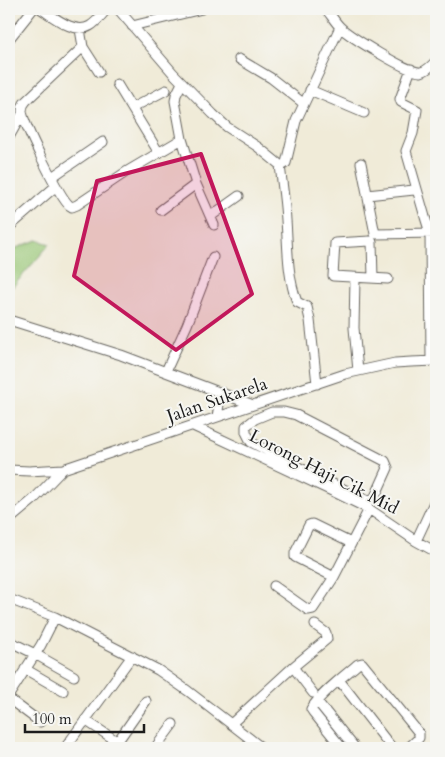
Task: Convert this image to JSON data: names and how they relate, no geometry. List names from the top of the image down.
{
  "streets": {
    "street": ["Jalan Sukarela", "Lorong Haji Cik Mid"]
  },
  "crossings": [
    ["Jalan Sukarela", "Lorong Haji Cik Mid"]
  ],
  "scale_bar": "100 m"
}
